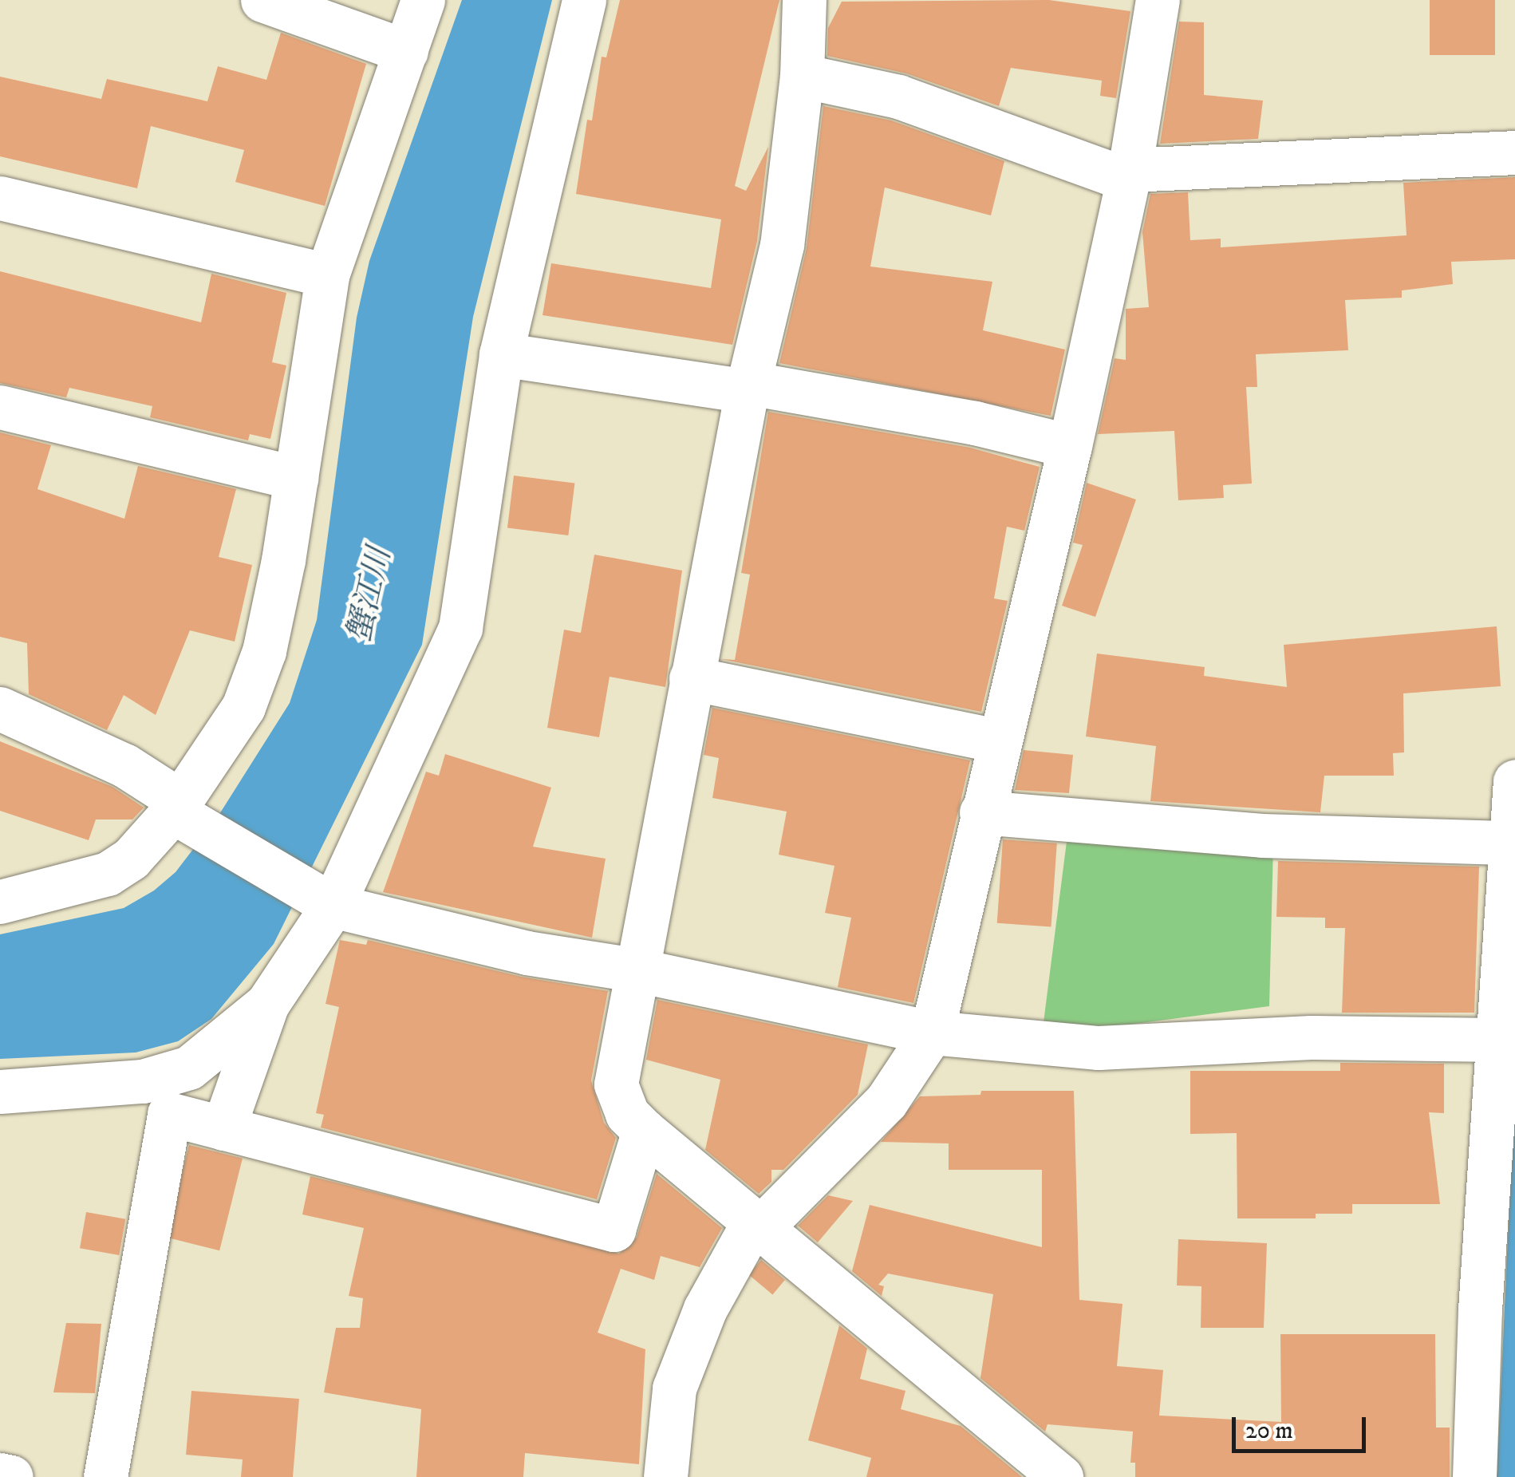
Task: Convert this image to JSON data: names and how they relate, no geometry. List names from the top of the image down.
{
  "water": ["蟹江川"],
  "scale_bar": "20 m"
}
